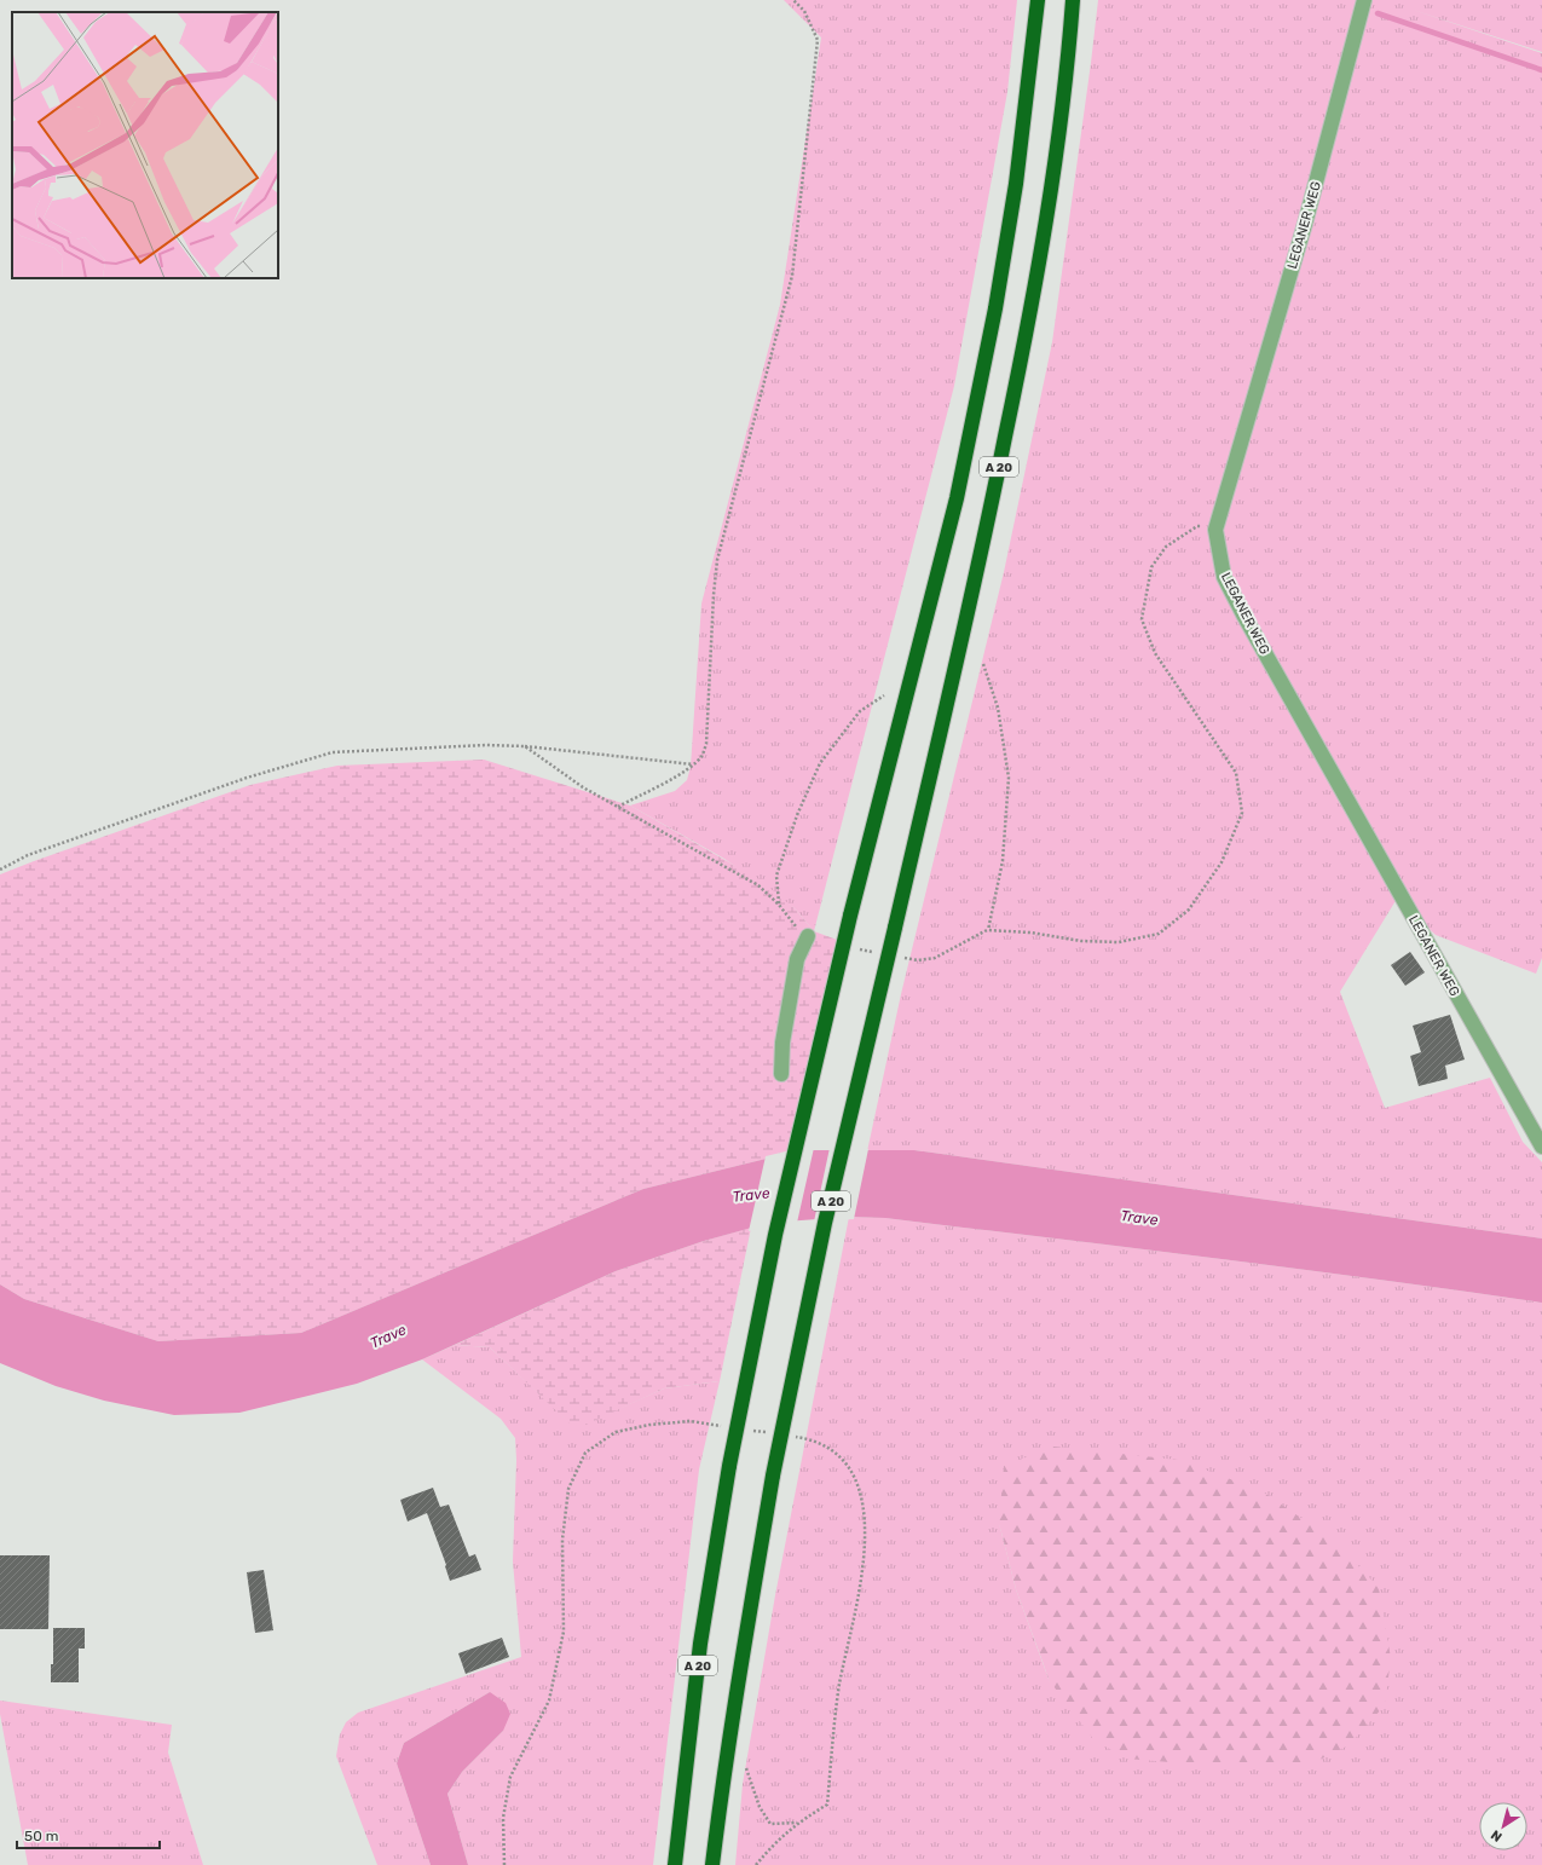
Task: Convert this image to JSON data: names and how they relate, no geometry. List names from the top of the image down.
{
  "streets": {
    "highway": ["A 20"],
    "street": ["LEGANER WEG"]
  },
  "water": ["Trave"],
  "scale_bar": "50 m",
  "north": "bottom left"
}
